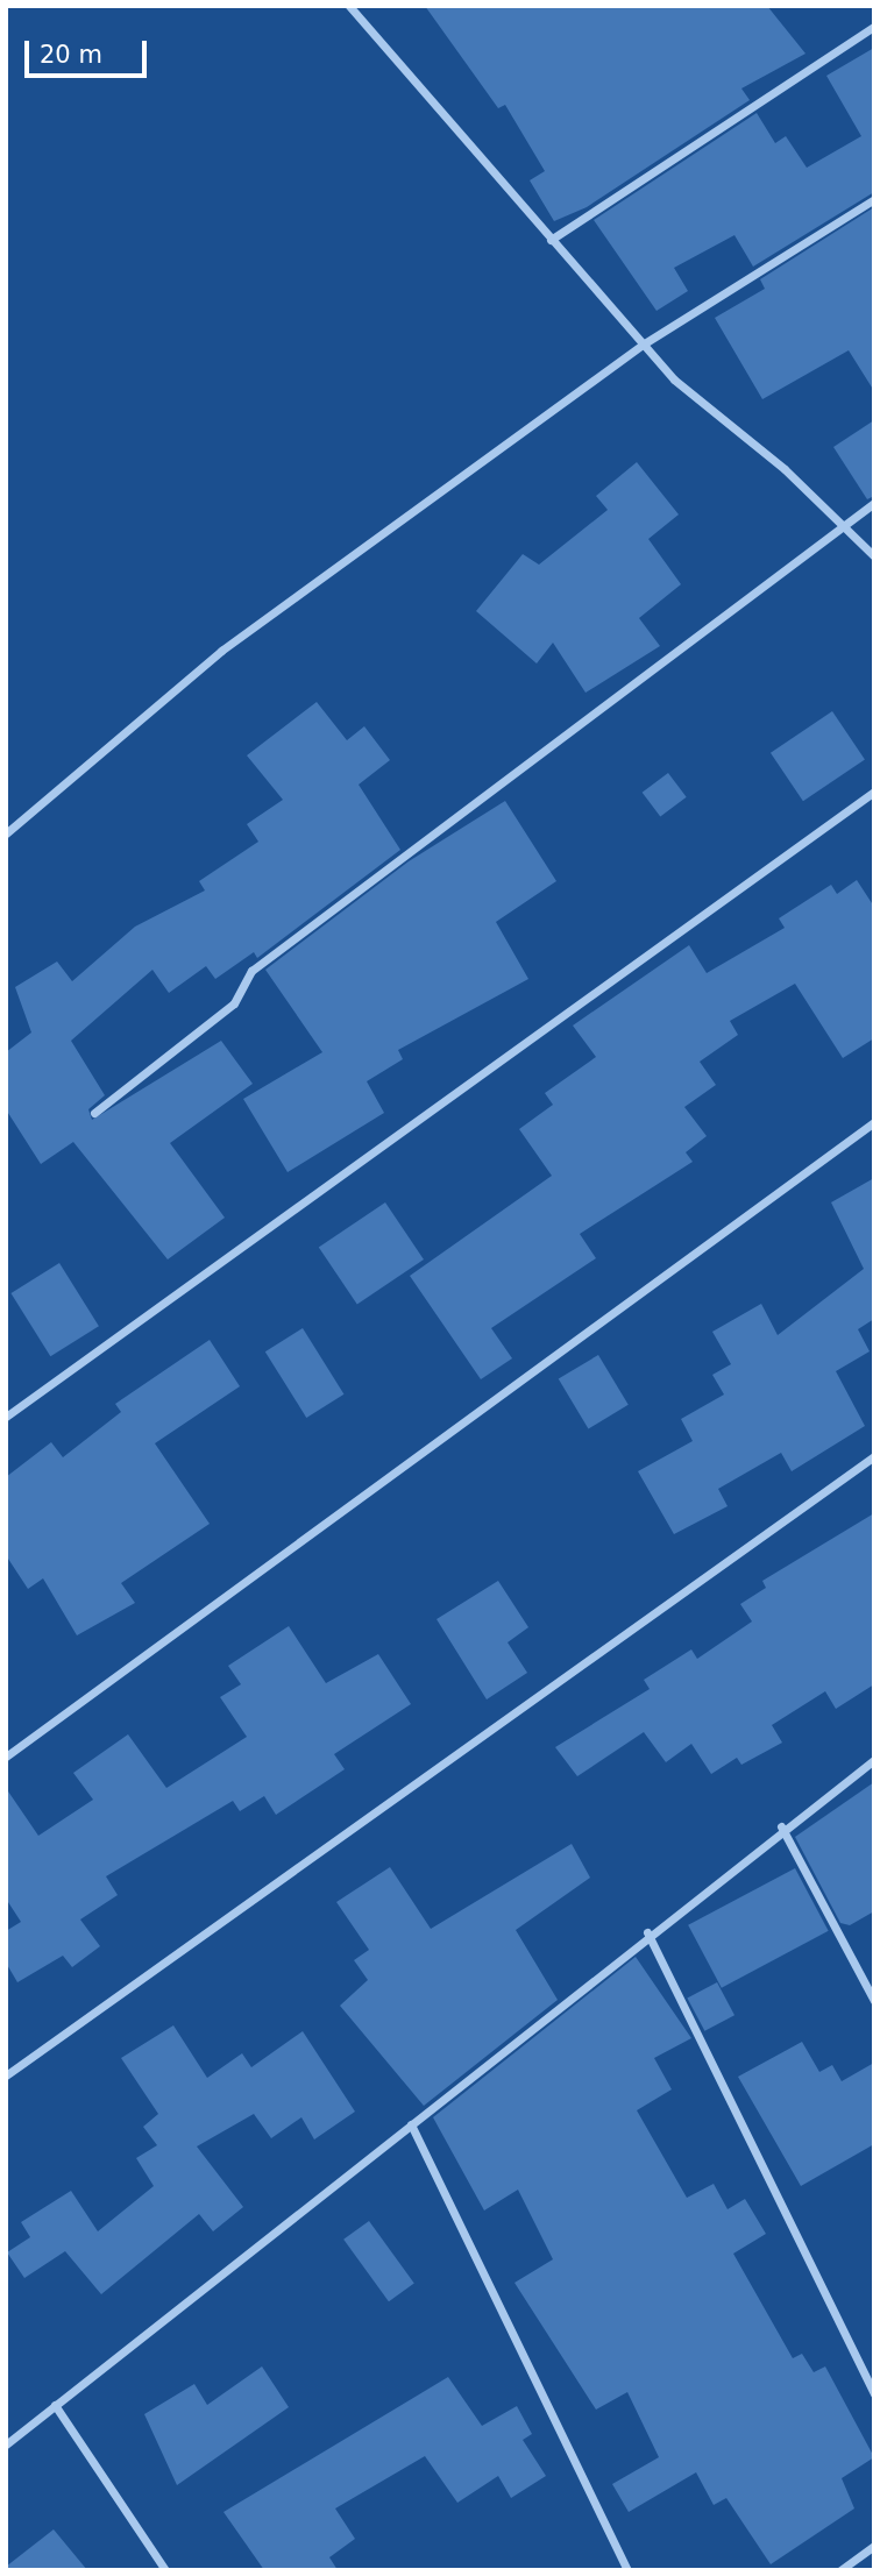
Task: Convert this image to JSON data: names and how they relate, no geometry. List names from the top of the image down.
{
  "scale_bar": "20 m"
}
